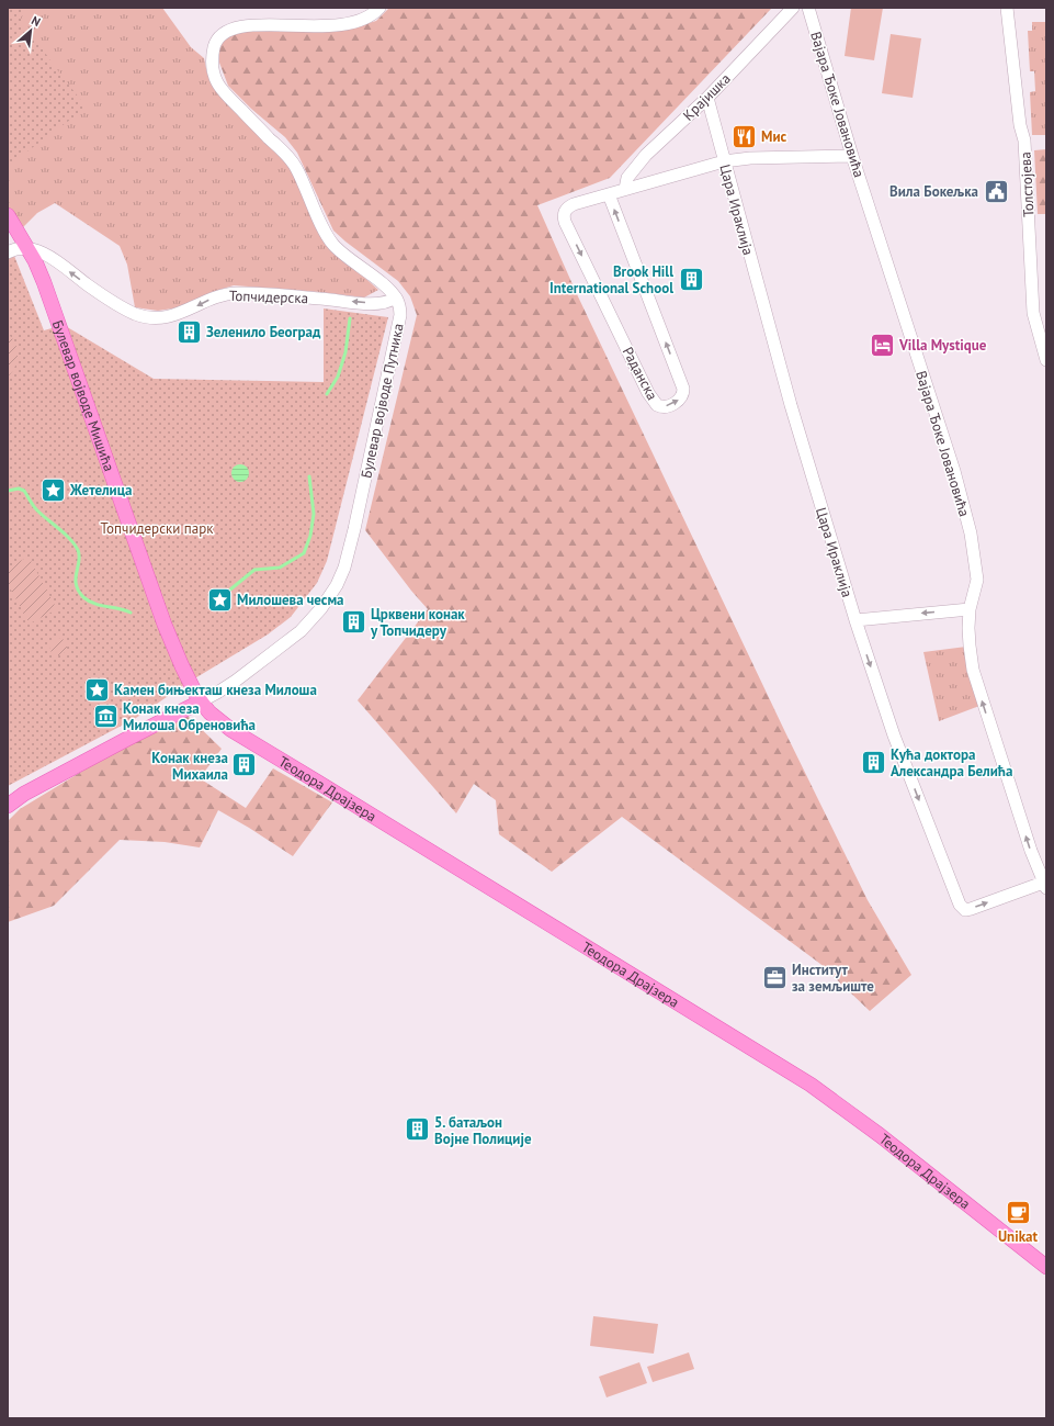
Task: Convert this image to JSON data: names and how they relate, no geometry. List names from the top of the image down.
{
  "streets": {
    "main road": ["Булевар војводе Мишића", "Теодора Драјзера"],
    "street": [
      "Крајишка",
      "Вајара Ђоке Јовановића",
      "Толстојева",
      "Цара Ираклија",
      "Топчидерска",
      "Раданска",
      "Булевар војводе Путника"
    ]
  },
  "crossings": [
    ["Крајишка", "Цара Ираклија"],
    ["Крајишка", "Раданска"],
    ["Вајара Ђоке Јовановића", "Цара Ираклија"],
    ["Вајара Ђоке Јовановића", "Раданска"],
    ["Цара Ираклија", "Раданска"],
    ["Топчидерска", "Булевар војводе Мишића"],
    ["Топчидерска", "Булевар војводе Путника"],
    ["Булевар војводе Мишића", "Булевар војводе Путника"],
    ["Булевар војводе Мишића", "Теодора Драјзера"],
    ["Булевар војводе Путника", "Теодора Драјзера"]
  ],
  "one_way": ["Топчидерска"],
  "parks": ["Топчидерски парк"],
  "places": {
    "restaurant": ["Мис"],
    "public building": ["Вила Бокељка"],
    "building": [
      "Brook Hill International School",
      "Зеленило Београд",
      "Црквени конак у Топчидеру",
      "Кућа доктора Александра Белића",
      "Конак кнеза Михаила",
      "5. батаљон Војне Полиције"
    ],
    "hotel": ["Villa Mystique"],
    "place": ["Жетелица", "Милошева чесма", "Камен бињекташ кнеза Милоша"],
    "museum": ["Конак кнеза Милоша Обреновића"],
    "office": ["Институт за земљиште"],
    "cafe": ["Unikat"]
  },
  "north": "top right"
}
